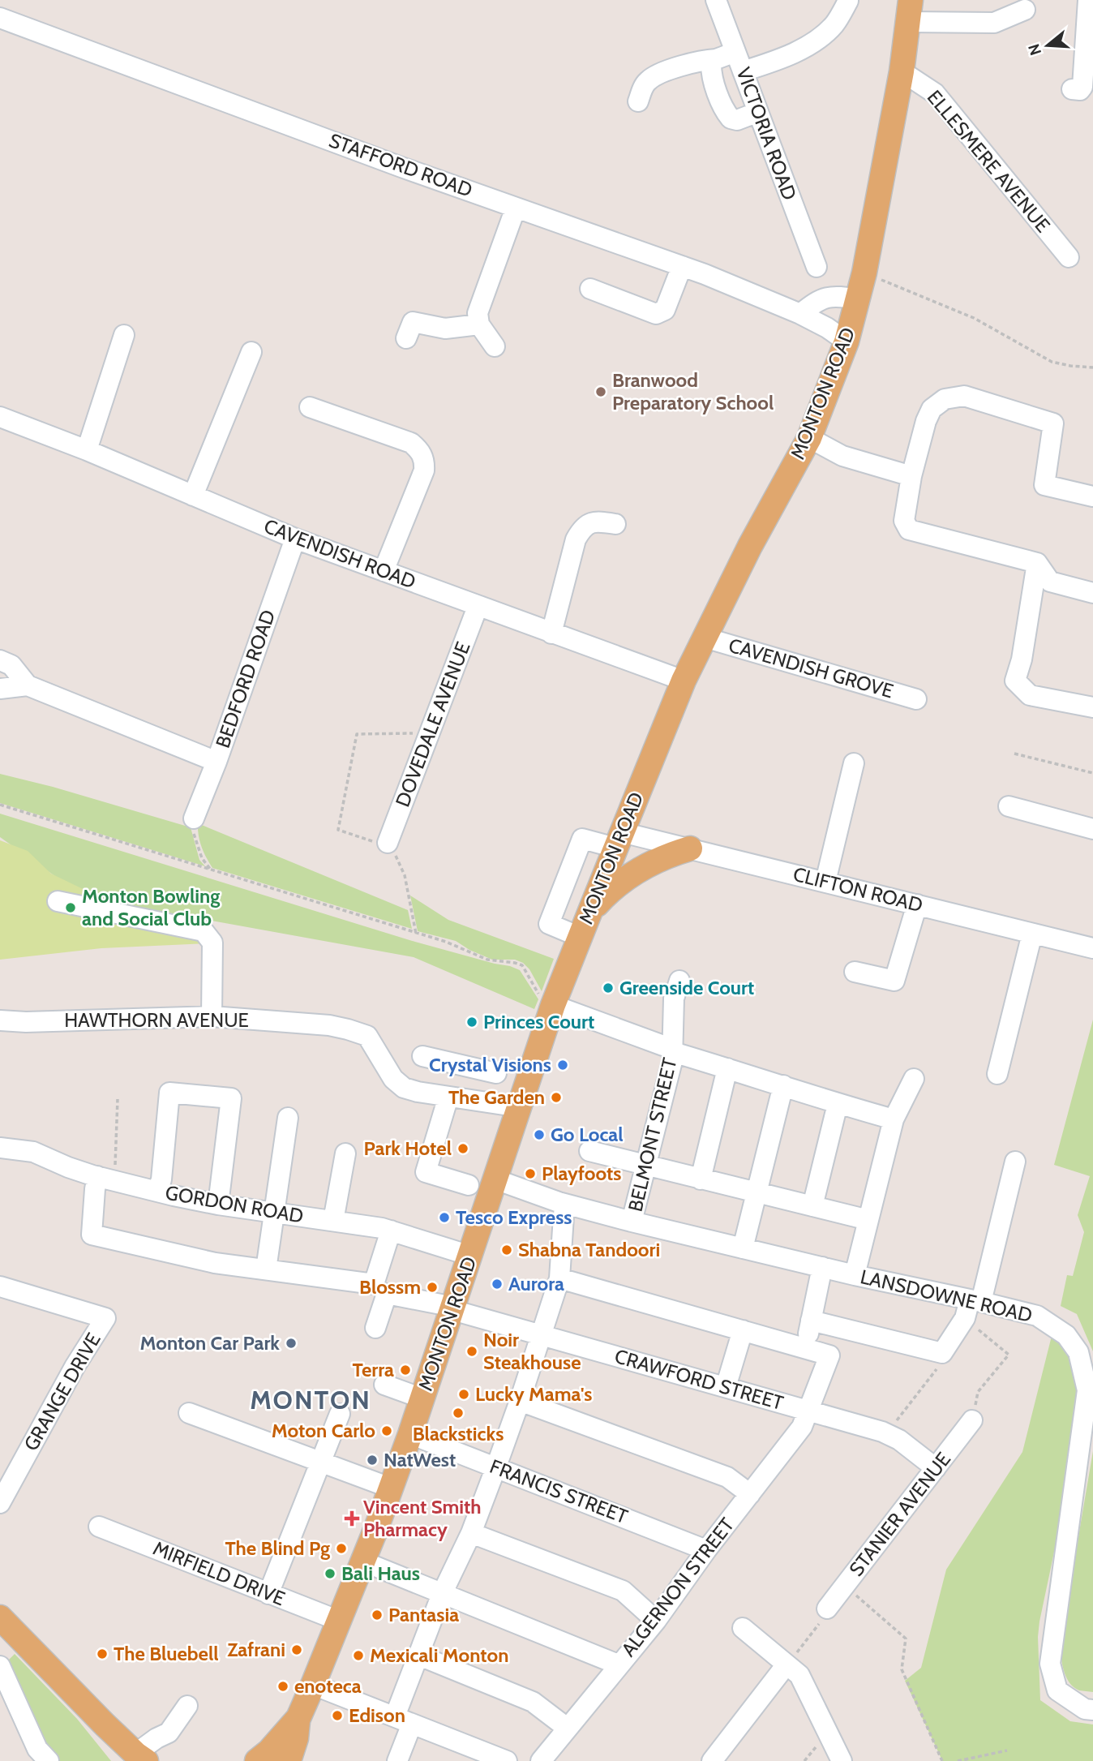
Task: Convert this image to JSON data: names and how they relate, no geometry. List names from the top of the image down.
{
  "streets": {
    "main road": ["MONTON ROAD"],
    "street": [
      "VICTORIA ROAD",
      "ELLESMERE AVENUE",
      "STAFFORD ROAD",
      "CAVENDISH ROAD",
      "CAVENDISH GROVE",
      "BEDFORD ROAD",
      "DOVEDALE AVENUE",
      "CLIFTON ROAD",
      "HAWTHORN AVENUE",
      "BELMONT STREET",
      "GORDON ROAD",
      "LANSDOWNE ROAD",
      "CRAWFORD STREET",
      "GRANGE DRIVE",
      "FRANCIS STREET",
      "STANIER AVENUE",
      "MIRFIELD DRIVE",
      "ALGERNON STREET"
    ]
  },
  "crossings": [
    ["ELLESMERE AVENUE", "MONTON ROAD"],
    ["STAFFORD ROAD", "MONTON ROAD"],
    ["MONTON ROAD", "CAVENDISH ROAD"],
    ["MONTON ROAD", "CAVENDISH GROVE"],
    ["MONTON ROAD", "CLIFTON ROAD"],
    ["MONTON ROAD", "HAWTHORN AVENUE"],
    ["MONTON ROAD", "GORDON ROAD"],
    ["MONTON ROAD", "LANSDOWNE ROAD"],
    ["MONTON ROAD", "CRAWFORD STREET"],
    ["MONTON ROAD", "FRANCIS STREET"],
    ["MONTON ROAD", "MIRFIELD DRIVE"],
    ["CAVENDISH ROAD", "BEDFORD ROAD"],
    ["CAVENDISH ROAD", "DOVEDALE AVENUE"],
    ["BELMONT STREET", "LANSDOWNE ROAD"],
    ["CRAWFORD STREET", "STANIER AVENUE"],
    ["CRAWFORD STREET", "ALGERNON STREET"],
    ["FRANCIS STREET", "ALGERNON STREET"]
  ],
  "districts": ["MONTON"],
  "places": {
    "other": [
      "Branwood Preparatory School",
      "Monton Bowling and Social Club",
      "Greenside Court",
      "Princes Court",
      "Crystal Visions",
      "The Garden",
      "Go Local",
      "Park Hotel",
      "Playfoots",
      "Tesco Express",
      "Shabna Tandoori",
      "Aurora",
      "Blossm",
      "Monton Car Park",
      "Noir Steakhouse",
      "Terra",
      "Lucky Mama's",
      "Blacksticks",
      "Moton Carlo",
      "NatWest",
      "The Blind Pg",
      "Bali Haus",
      "Pantasia",
      "Zafrani",
      "The Bluebell",
      "Mexicali Monton",
      "enoteca",
      "Edison"
    ],
    "health": ["Vincent Smith Pharmacy"]
  },
  "north": "left"
}
